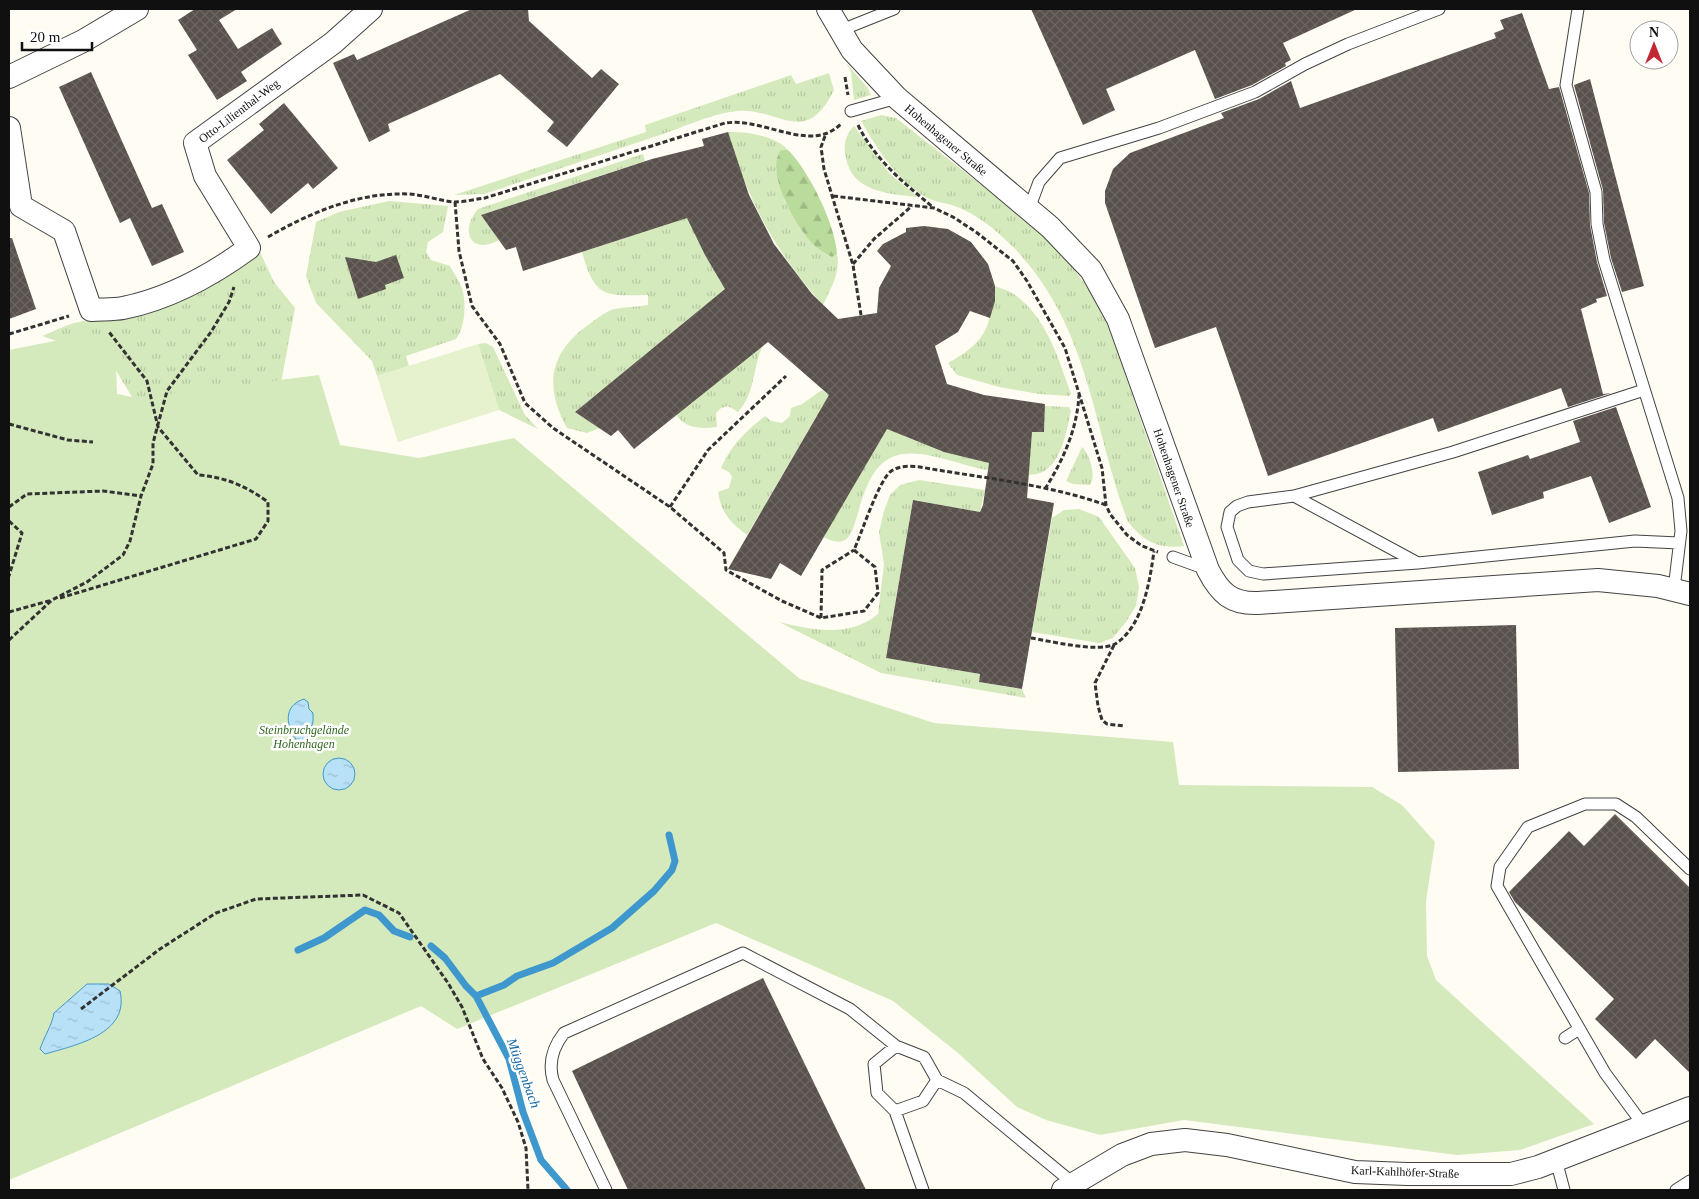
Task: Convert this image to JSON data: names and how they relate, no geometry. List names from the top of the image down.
{
  "streets": {
    "street": ["Otto-Lilienthal-Weg", "Hohenhagener Straße", "Karl-Kahlhöfer-Straße"]
  },
  "water": ["Müggenbach"],
  "parks": ["Steinbruchgelände Hohenhagen"],
  "scale_bar": "20 m",
  "north": "top"
}
